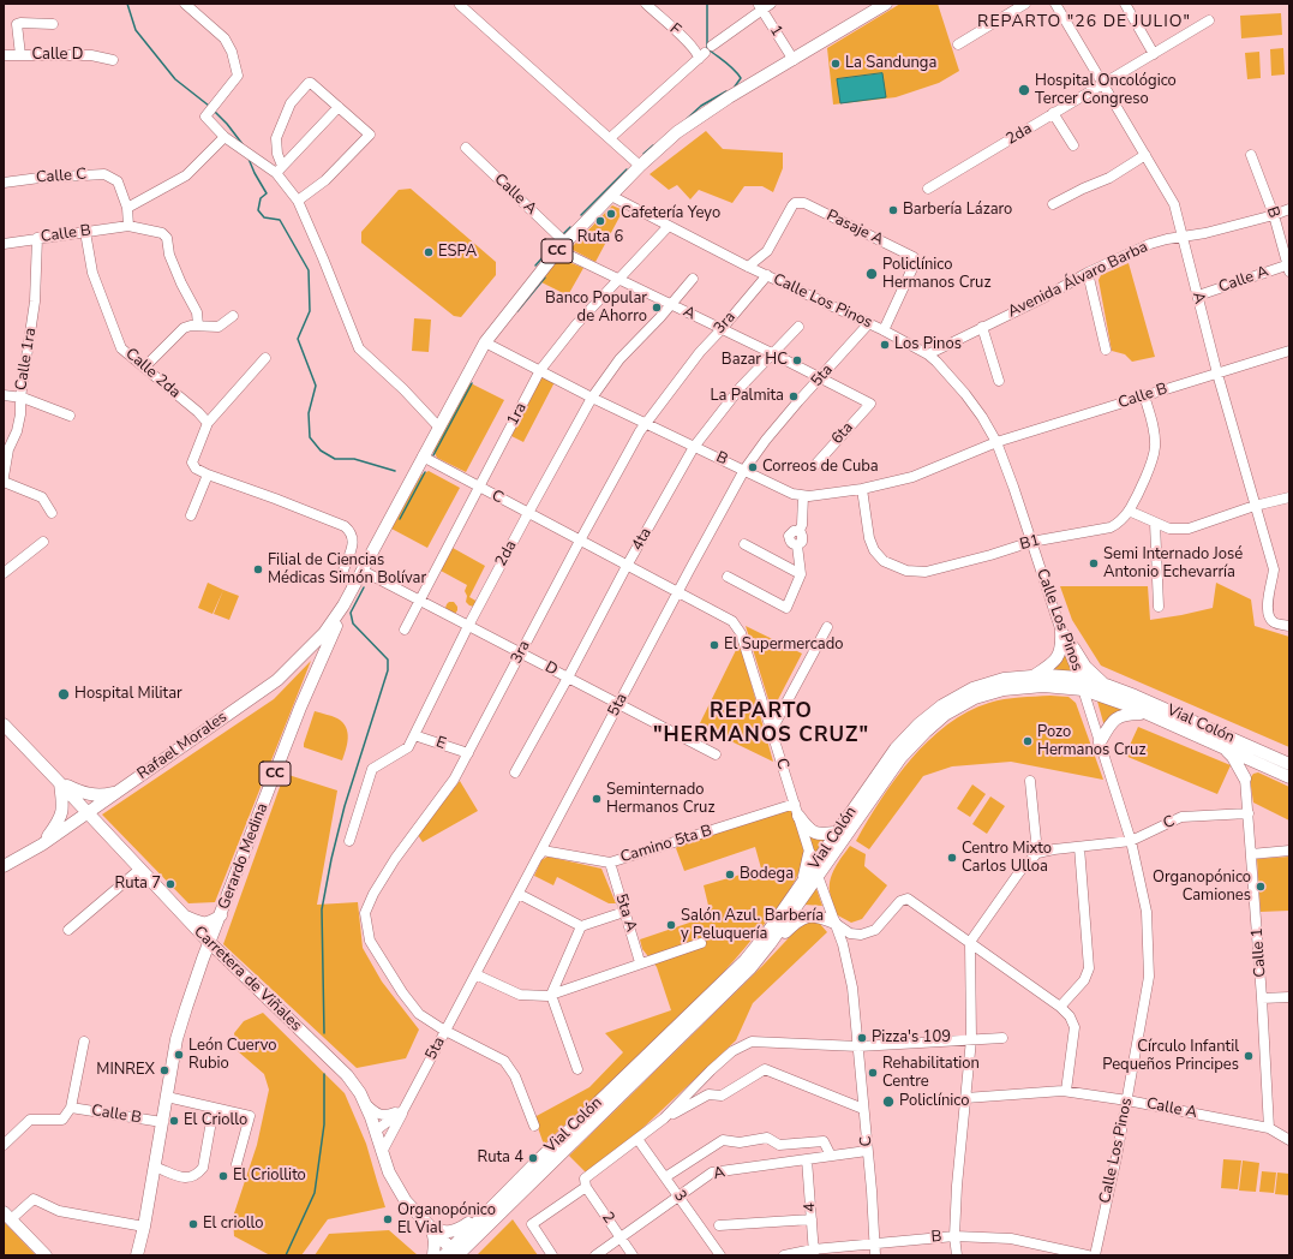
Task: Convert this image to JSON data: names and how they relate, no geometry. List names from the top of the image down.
{
  "streets": {
    "main road": [
      "CC",
      "Vial Colón",
      "Rafael Morales",
      "Gerardo Medina",
      "Carretera de Viñales"
    ],
    "street": [
      "F",
      "1",
      "Calle D",
      "2da",
      "Calle C",
      "Calle A",
      "B",
      "Pasaje A",
      "Calle B",
      "Avenida Álvaro Barba",
      "A",
      "Calle Los Pinos",
      "3ra",
      "Calle 1ra",
      "Calle 2da",
      "5ta",
      "1ra",
      "6ta",
      "C",
      "4ta",
      "B1",
      "D",
      "E",
      "Camino 5ta B",
      "5ta A",
      "Calle 1",
      "3",
      "4",
      "2"
    ]
  },
  "crossings": [
    ["1", "CC"],
    ["2da", "B"],
    ["2da", "A"],
    ["2da", "C"],
    ["2da", "D"],
    ["2da", "E"],
    ["Calle A", "B"],
    ["Calle A", "CC"],
    ["Calle A", "A"],
    ["Calle A", "Calle Los Pinos"],
    ["Calle A", "Calle 1"],
    ["B", "Calle B"],
    ["B", "CC"],
    ["B", "Avenida Álvaro Barba"],
    ["B", "Calle Los Pinos"],
    ["B", "3ra"],
    ["B", "5ta"],
    ["B", "1ra"],
    ["B", "C"],
    ["B", "4ta"],
    ["B", "B1"],
    ["B", "4"],
    ["Pasaje A", "Calle Los Pinos"],
    ["Calle B", "A"],
    ["Calle B", "Calle Los Pinos"],
    ["Calle B", "Calle 1ra"],
    ["Calle B", "Calle 2da"],
    ["Calle B", "B1"],
    ["Calle B", "Gerardo Medina"],
    ["CC", "A"],
    ["CC", "Calle Los Pinos"],
    ["CC", "C"],
    ["CC", "D"],
    ["CC", "Rafael Morales"],
    ["CC", "Gerardo Medina"],
    ["Avenida Álvaro Barba", "A"],
    ["Avenida Álvaro Barba", "Calle Los Pinos"],
    ["A", "3ra"],
    ["A", "5ta"],
    ["A", "1ra"],
    ["A", "6ta"],
    ["A", "C"],
    ["A", "4ta"],
    ["A", "3"],
    ["A", "4"],
    ["A", "2"],
    ["Calle Los Pinos", "3ra"],
    ["Calle Los Pinos", "5ta"],
    ["Calle Los Pinos", "1ra"],
    ["Calle Los Pinos", "C"],
    ["Calle Los Pinos", "B1"],
    ["Calle Los Pinos", "Vial Colón"],
    ["3ra", "5ta"],
    ["3ra", "C"],
    ["3ra", "D"],
    ["3ra", "E"],
    ["5ta", "C"],
    ["5ta", "D"],
    ["5ta", "Camino 5ta B"],
    ["5ta", "Carretera de Viñales"],
    ["1ra", "C"],
    ["1ra", "D"],
    ["C", "4ta"],
    ["C", "Vial Colón"],
    ["C", "Camino 5ta B"],
    ["C", "Calle 1"],
    ["4ta", "D"],
    ["Vial Colón", "Carretera de Viñales"],
    ["Rafael Morales", "Gerardo Medina"],
    ["Rafael Morales", "Carretera de Viñales"],
    ["Camino 5ta B", "5ta A"],
    ["Gerardo Medina", "Carretera de Viñales"]
  ],
  "districts": ["REPARTO \"26 DE JULIO\"", "REPARTO \"HERMANOS CRUZ\""],
  "places": [
    "La Sandunga",
    "Hospital Oncológico Tercer Congreso",
    "Barbería Lázaro",
    "Cafetería Yeyo",
    "Ruta 6",
    "ESPA",
    "Policlínico Hermanos Cruz",
    "Banco Popular de Ahorro",
    "Los Pinos",
    "Bazar HC",
    "La Palmita",
    "Correos de Cuba",
    "Semi Internado José Antonio Echevarría",
    "Filial de Ciencias Médicas Simón Bolívar",
    "El Supermercado",
    "Hospital Militar",
    "Pozo Hermanos Cruz",
    "Seminternado Hermanos Cruz",
    "Centro Mixto Carlos Ulloa",
    "Bodega",
    "Ruta 7",
    "Organopónico Camiones",
    "Salón Azul. Barbería y Peluquería",
    "Pizza's 109",
    "León Cuervo Rubio",
    "Círculo Infantil Pequeños Principes",
    "MINREX",
    "Rehabilitation Centre",
    "Policlínico",
    "El Criollo",
    "Ruta 4",
    "El Criollito",
    "Organopónico El Vial",
    "El criollo"
  ]
}
